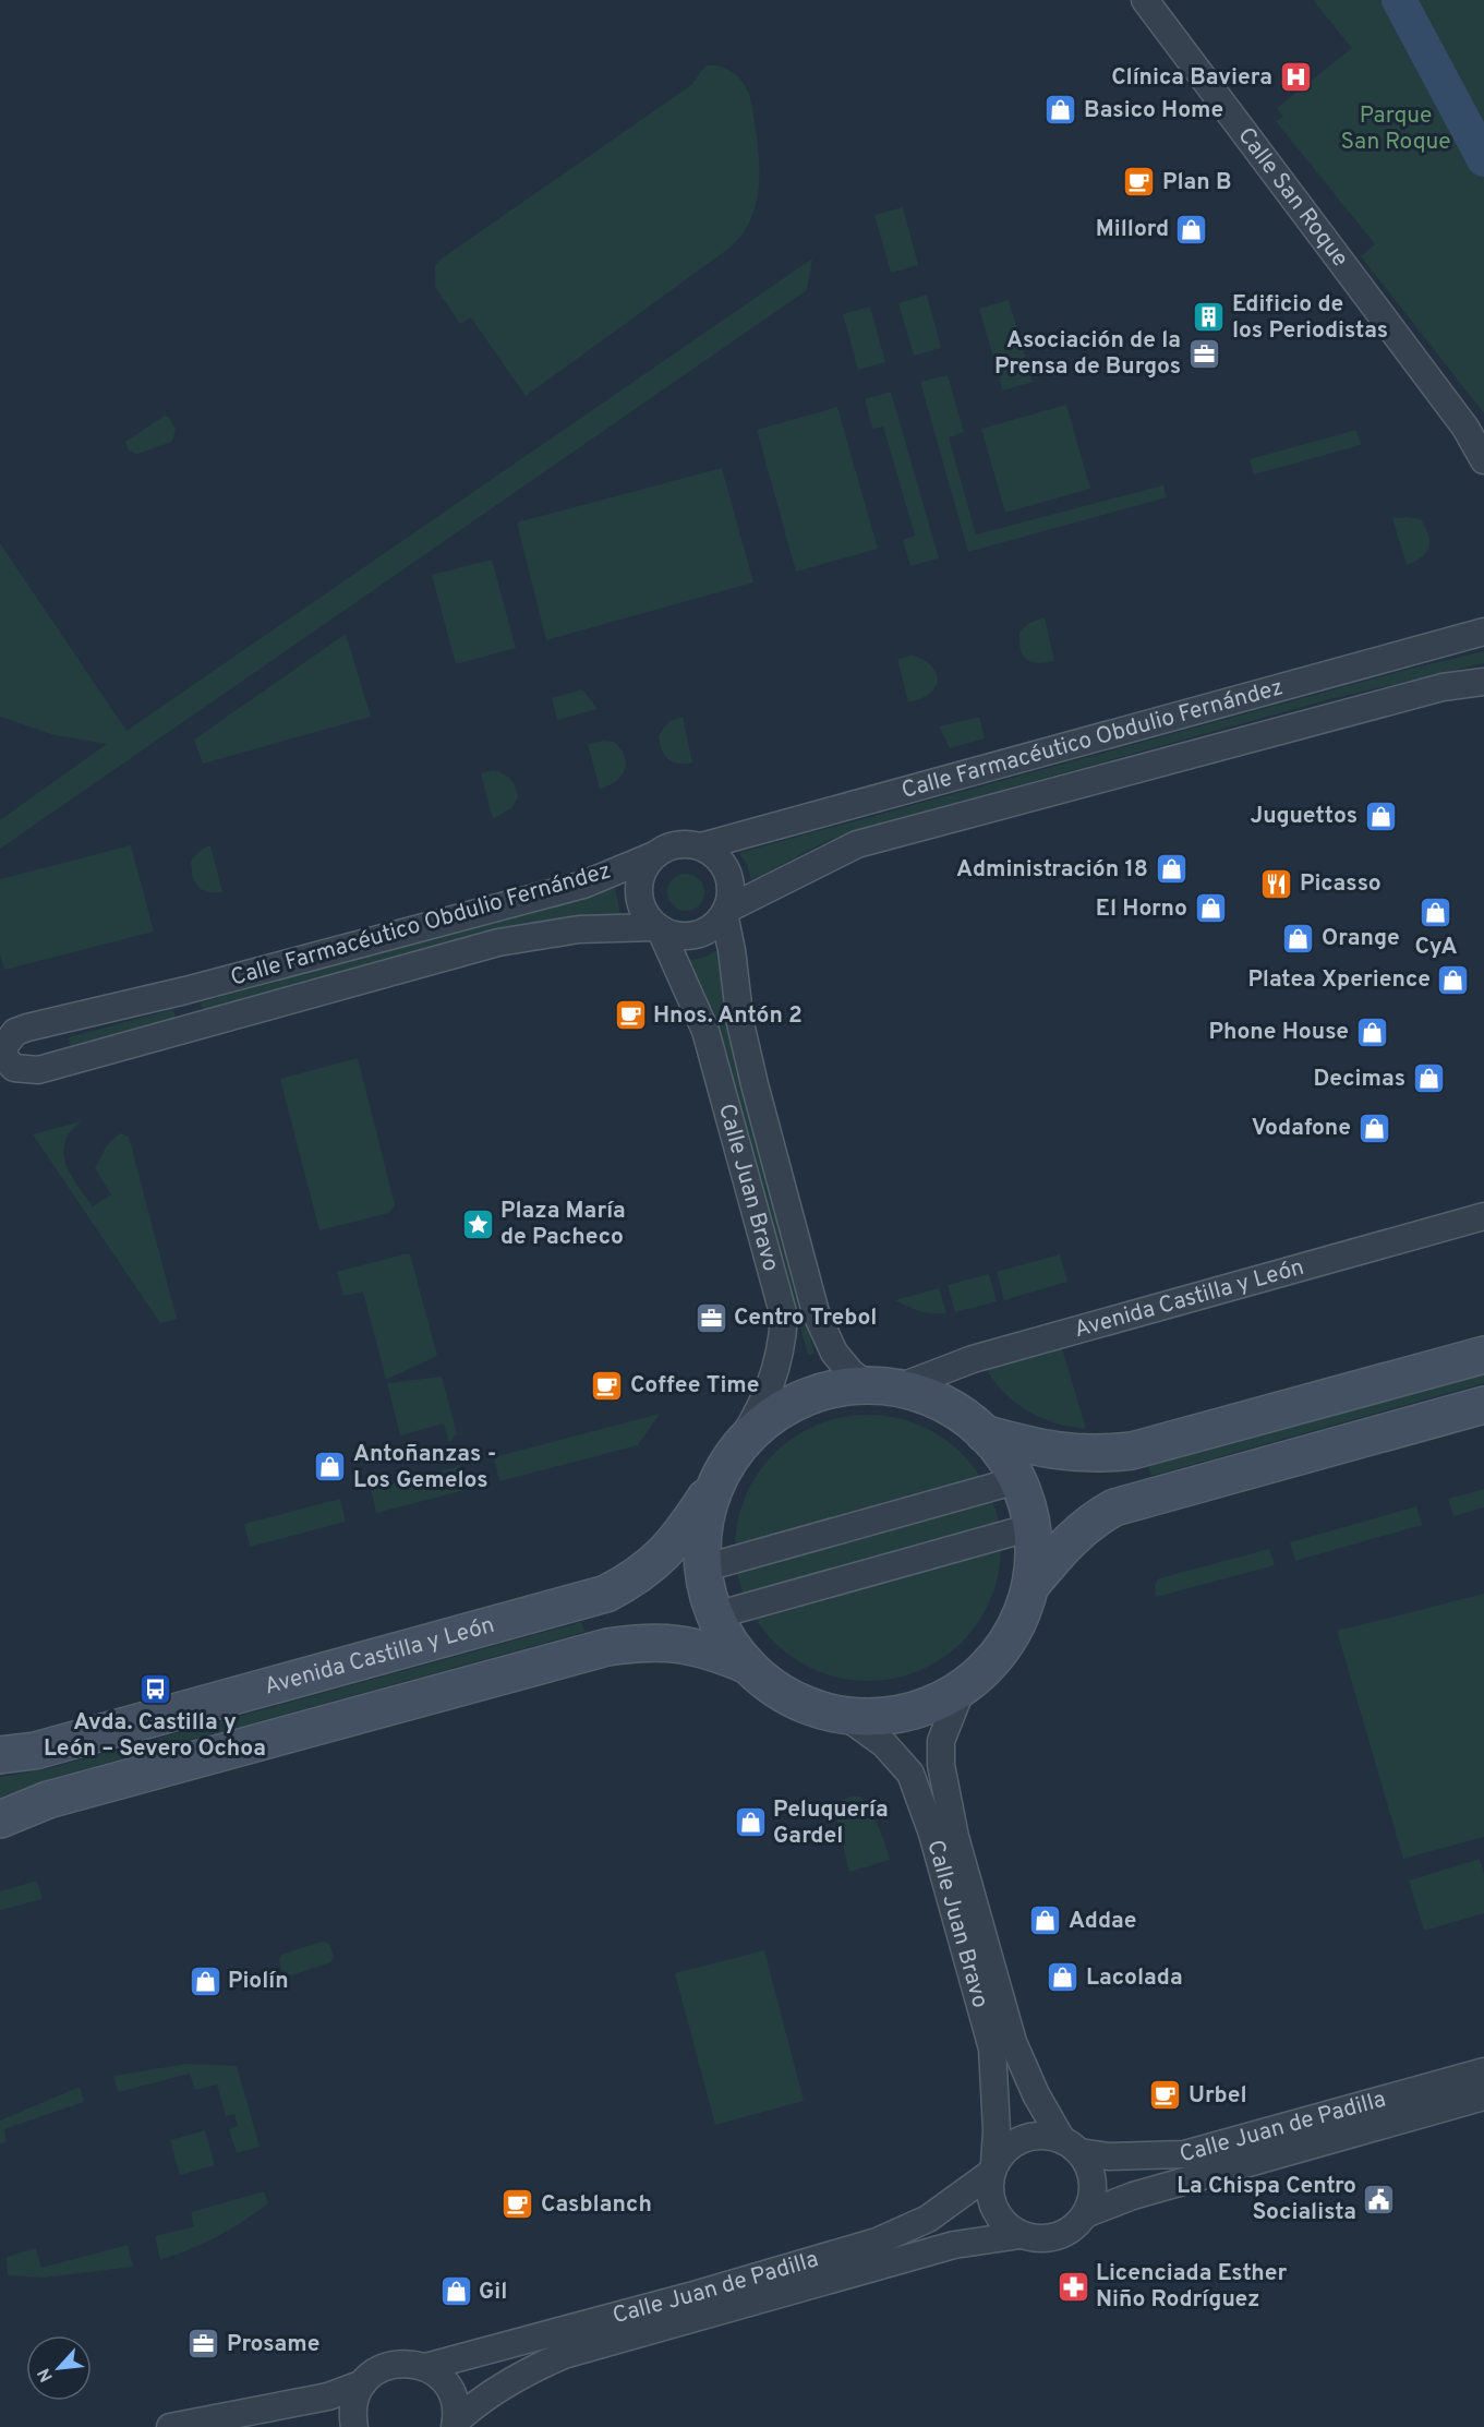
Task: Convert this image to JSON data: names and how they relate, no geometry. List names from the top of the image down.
{
  "streets": {
    "main road": ["Avenida Castilla y León"],
    "street": [
      "Calle San Roque",
      "Calle Farmacéutico Obdulio Fernández",
      "Calle Juan Bravo",
      "Calle Juan de Padilla"
    ]
  },
  "crossings": [
    ["Calle Farmacéutico Obdulio Fernández", "Calle Juan Bravo"],
    ["Calle Juan Bravo", "Avenida Castilla y León"],
    ["Calle Juan Bravo", "Calle Juan de Padilla"]
  ],
  "parks": ["Parque San Roque"],
  "places": {
    "hospital": ["Clínica Baviera"],
    "shop": [
      "Basico Home",
      "Millord",
      "Juguettos",
      "Administración 18",
      "El Horno",
      "CyA",
      "Orange",
      "Platea Xperience",
      "Phone House",
      "Decimas",
      "Vodafone",
      "Antoñanzas - Los Gemelos",
      "Peluquería Gardel",
      "Addae",
      "Lacolada",
      "Piolín",
      "Gil"
    ],
    "cafe": [
      "Plan B",
      "Hnos. Antón 2",
      "Coffee Time",
      "Urbel",
      "Casblanch"
    ],
    "building": ["Edificio de los Periodistas"],
    "office": ["Asociación de la Prensa de Burgos", "Centro Trebol", "Prosame"],
    "restaurant": ["Picasso"],
    "place": ["Plaza María de Pacheco"],
    "bus stop": ["Avda. Castilla y León – Severo Ochoa"],
    "public building": ["La Chispa Centro Socialista"],
    "pharmacy": ["Licenciada Esther Niño Rodríguez"]
  },
  "north": "bottom left"
}
